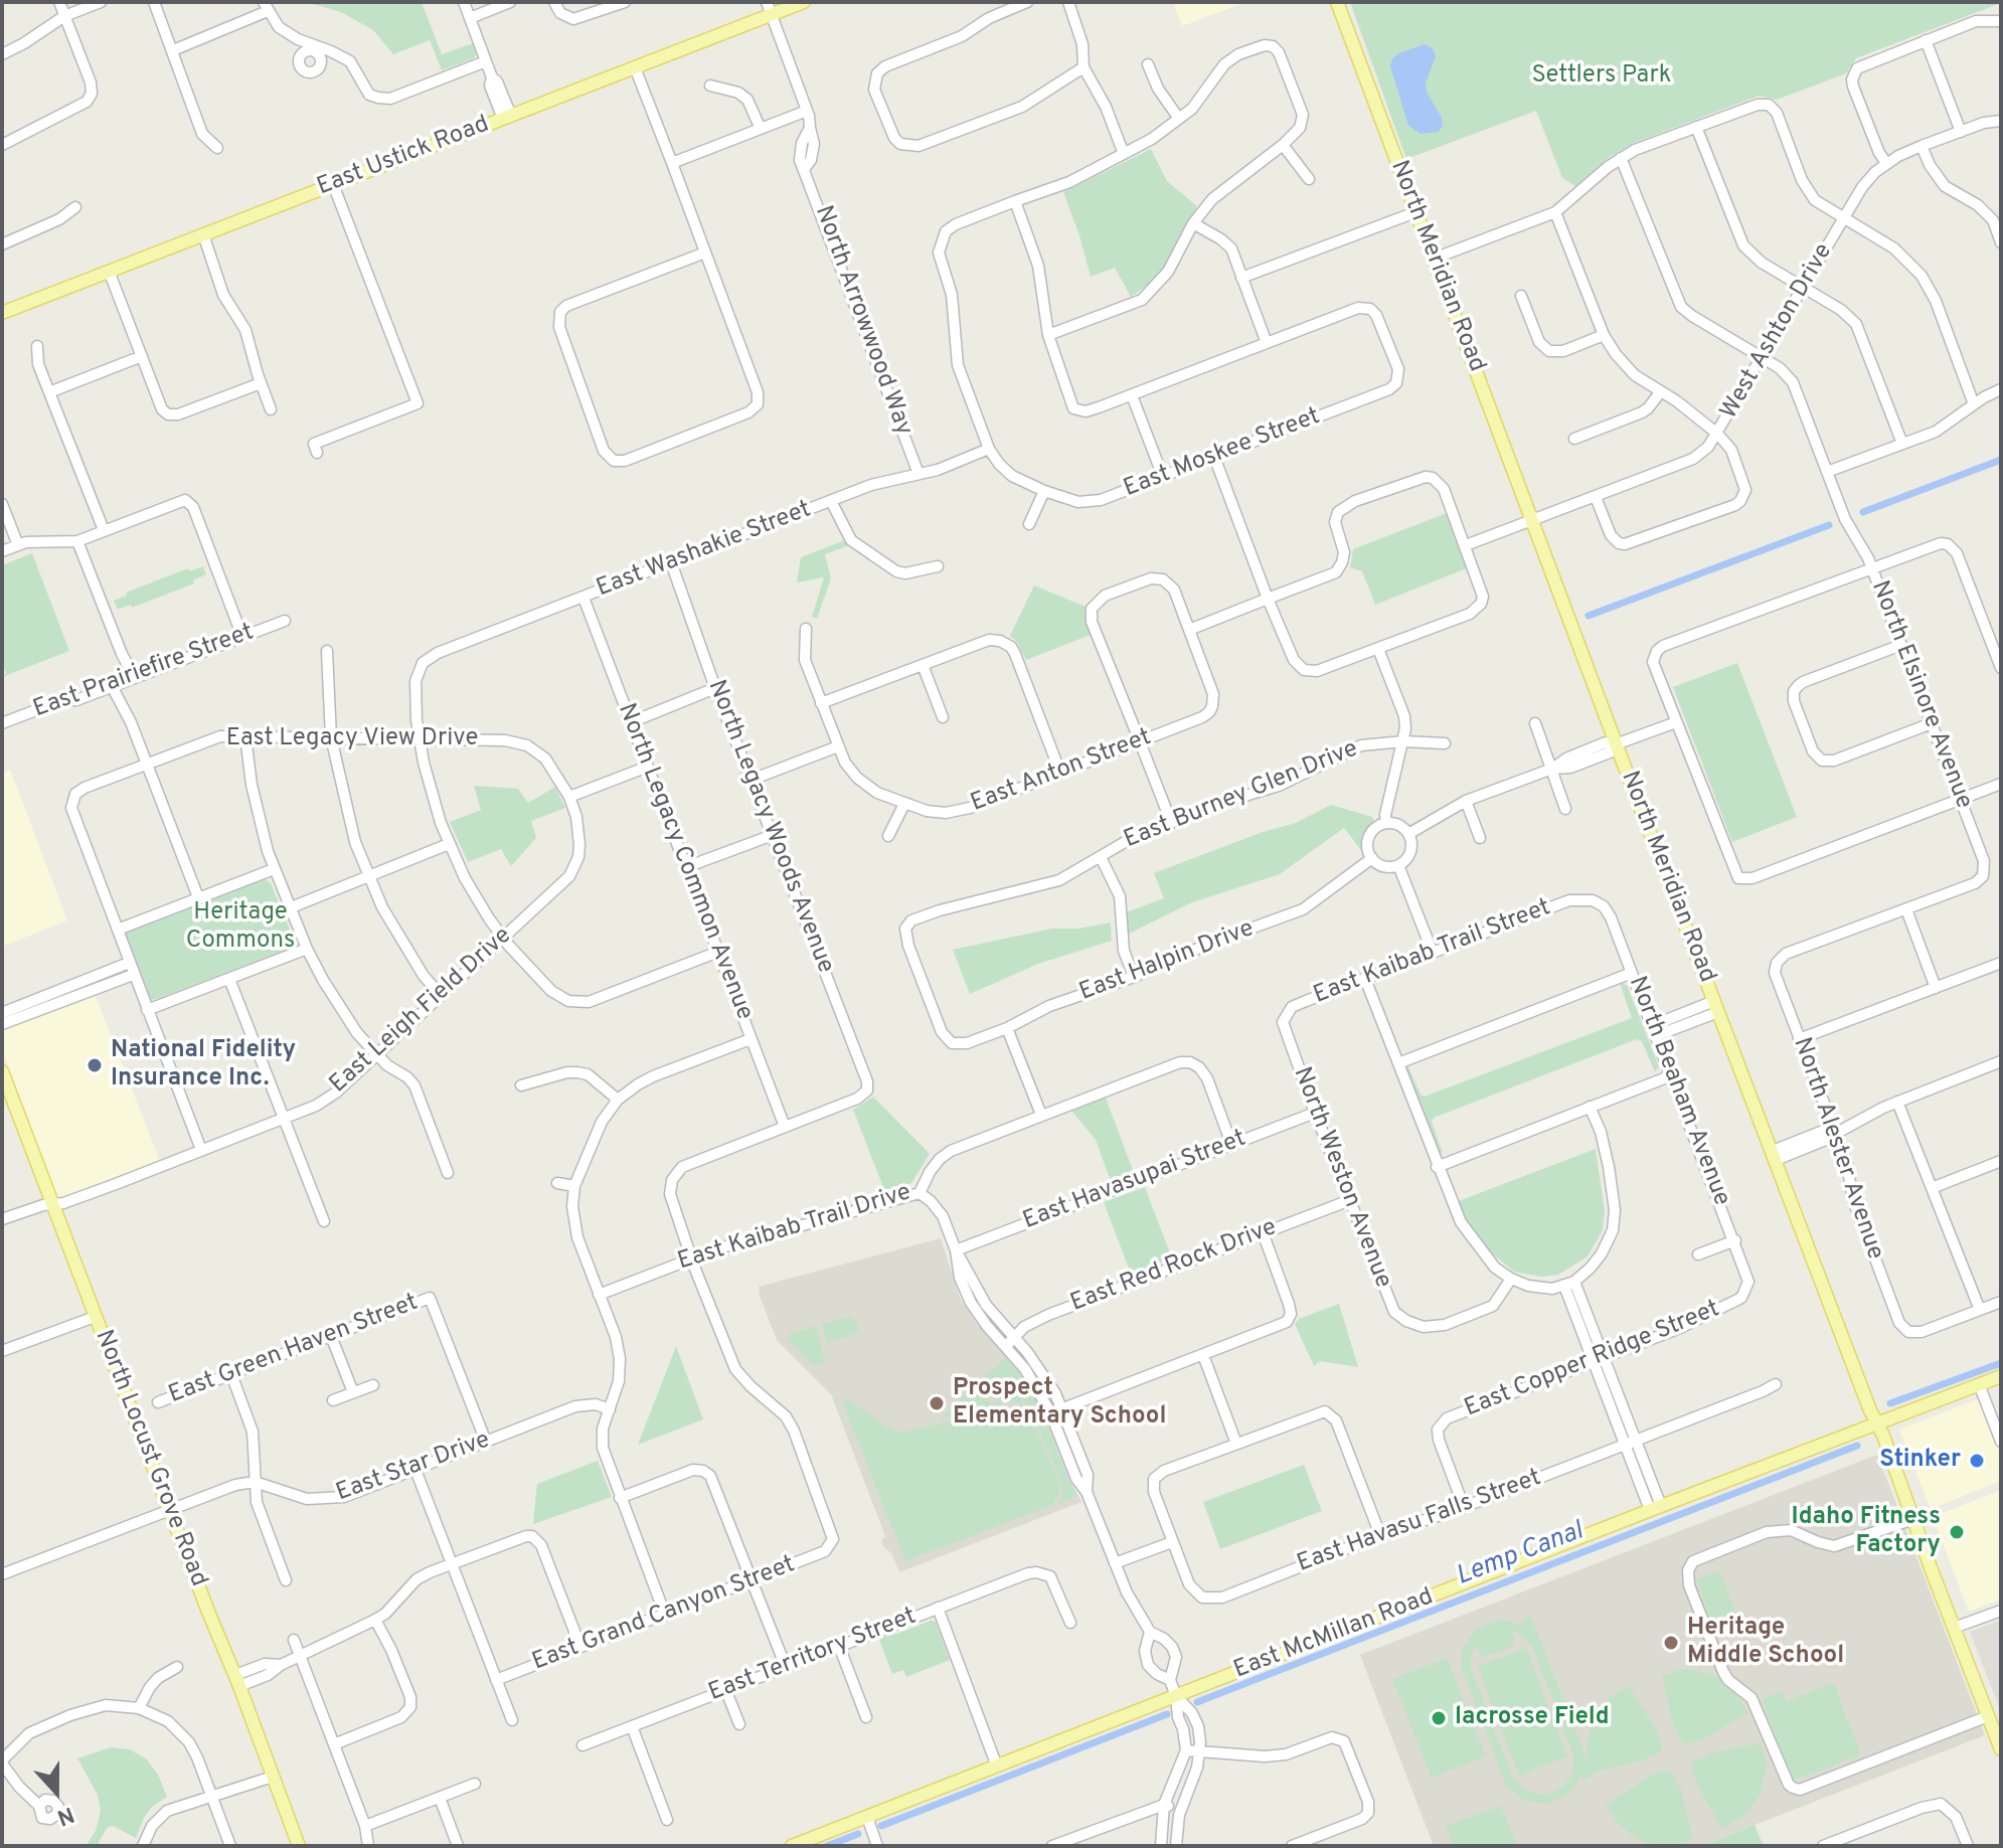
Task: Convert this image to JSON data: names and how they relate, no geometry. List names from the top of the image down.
{
  "streets": {
    "main road": [
      "East Ustick Road",
      "North Meridian Road",
      "North Locust Grove Road",
      "East McMillan Road"
    ],
    "street": [
      "North Arrowwood Way",
      "West Ashton Drive",
      "East Moskee Street",
      "East Washakie Street",
      "East Prairiefire Street",
      "North Elsinore Avenue",
      "East Legacy View Drive",
      "East Anton Street",
      "East Burney Glen Drive",
      "North Legacy Woods Avenue",
      "North Legacy Common Avenue",
      "East Kaibab Trail Street",
      "East Halpin Drive",
      "East Leigh Field Drive",
      "North Beaham Avenue",
      "North Alester Avenue",
      "North Weston Avenue",
      "East Havasupai Street",
      "East Kaibab Trail Drive",
      "East Red Rock Drive",
      "East Green Haven Street",
      "East Copper Ridge Street",
      "East Star Drive",
      "East Havasu Falls Street",
      "East Grand Canyon Street",
      "East Territory Street"
    ]
  },
  "crossings": [
    ["East Ustick Road", "North Arrowwood Way"],
    ["North Meridian Road", "West Ashton Drive"],
    ["North Meridian Road", "East McMillan Road"],
    ["North Arrowwood Way", "East Washakie Street"],
    ["West Ashton Drive", "North Elsinore Avenue"],
    ["East Moskee Street", "East Washakie Street"],
    ["East Washakie Street", "East Legacy View Drive"],
    ["East Washakie Street", "North Legacy Woods Avenue"],
    ["East Washakie Street", "North Legacy Common Avenue"],
    ["North Elsinore Avenue", "North Alester Avenue"],
    ["East Legacy View Drive", "East Leigh Field Drive"],
    ["East Burney Glen Drive", "East Halpin Drive"],
    ["North Legacy Woods Avenue", "North Legacy Common Avenue"],
    ["East Kaibab Trail Street", "North Beaham Avenue"],
    ["East Kaibab Trail Street", "North Weston Avenue"],
    ["East Leigh Field Drive", "North Locust Grove Road"],
    ["North Beaham Avenue", "East Copper Ridge Street"],
    ["North Weston Avenue", "East Havasupai Street"],
    ["North Weston Avenue", "East Red Rock Drive"],
    ["East Havasupai Street", "East Kaibab Trail Drive"],
    ["East Kaibab Trail Drive", "East Grand Canyon Street"],
    ["East Green Haven Street", "East Star Drive"],
    ["East Copper Ridge Street", "East Havasu Falls Street"]
  ],
  "water": ["Lemp Canal"],
  "parks": ["Settlers Park", "Heritage Commons"],
  "places": [
    "National Fidelity Insurance Inc.",
    "Prospect Elementary School",
    "Stinker",
    "Idaho Fitness Factory",
    "Heritage Middle School",
    "lacrosse Field"
  ],
  "north": "bottom"
}
